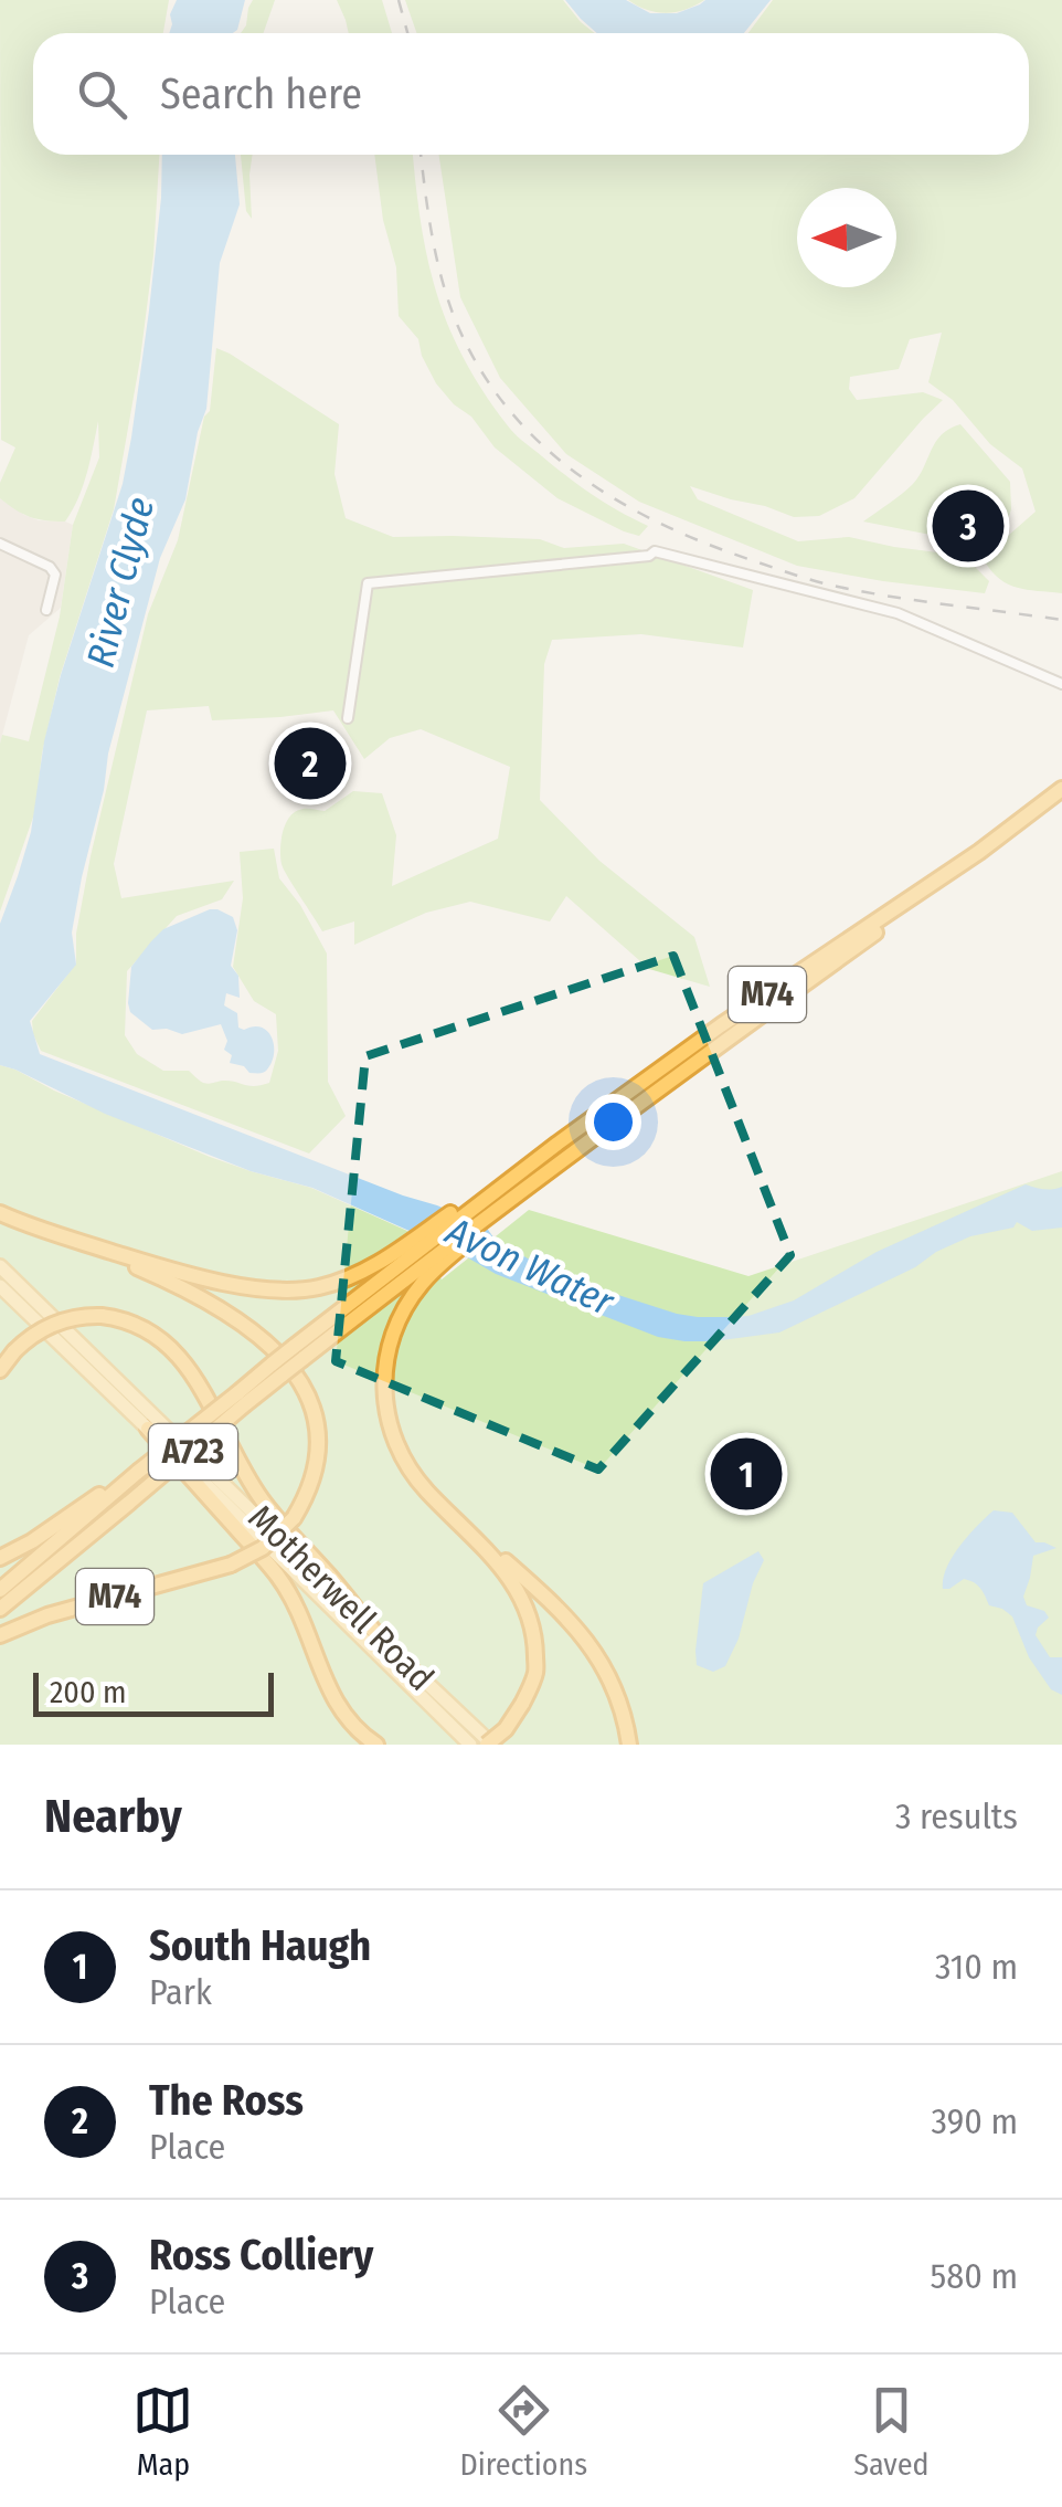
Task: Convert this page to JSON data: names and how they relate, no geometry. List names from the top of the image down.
{
  "streets": {
    "highway": ["M74"],
    "main road": ["A723", "Motherwell Road"]
  },
  "crossings": [
    ["M74", "Motherwell Road"]
  ],
  "water": ["River Clyde", "Avon Water"],
  "scale_bar": "200 m",
  "north": "left",
  "page": {
    "search": "Search here",
    "pins": ["3", "2", "1"],
    "scale": "200 m",
    "heading": ["Nearby", "3 results"],
    "list": [
      {
        "mark": "1",
        "name": "South Haugh",
        "note": "Park",
        "value": "310 m"
      },
      {
        "mark": "2",
        "name": "The Ross",
        "note": "Place",
        "value": "390 m"
      },
      {
        "mark": "3",
        "name": "Ross Colliery",
        "note": "Place",
        "value": "580 m"
      }
    ],
    "nav": ["Map", "Directions", "Saved"]
  }
}
